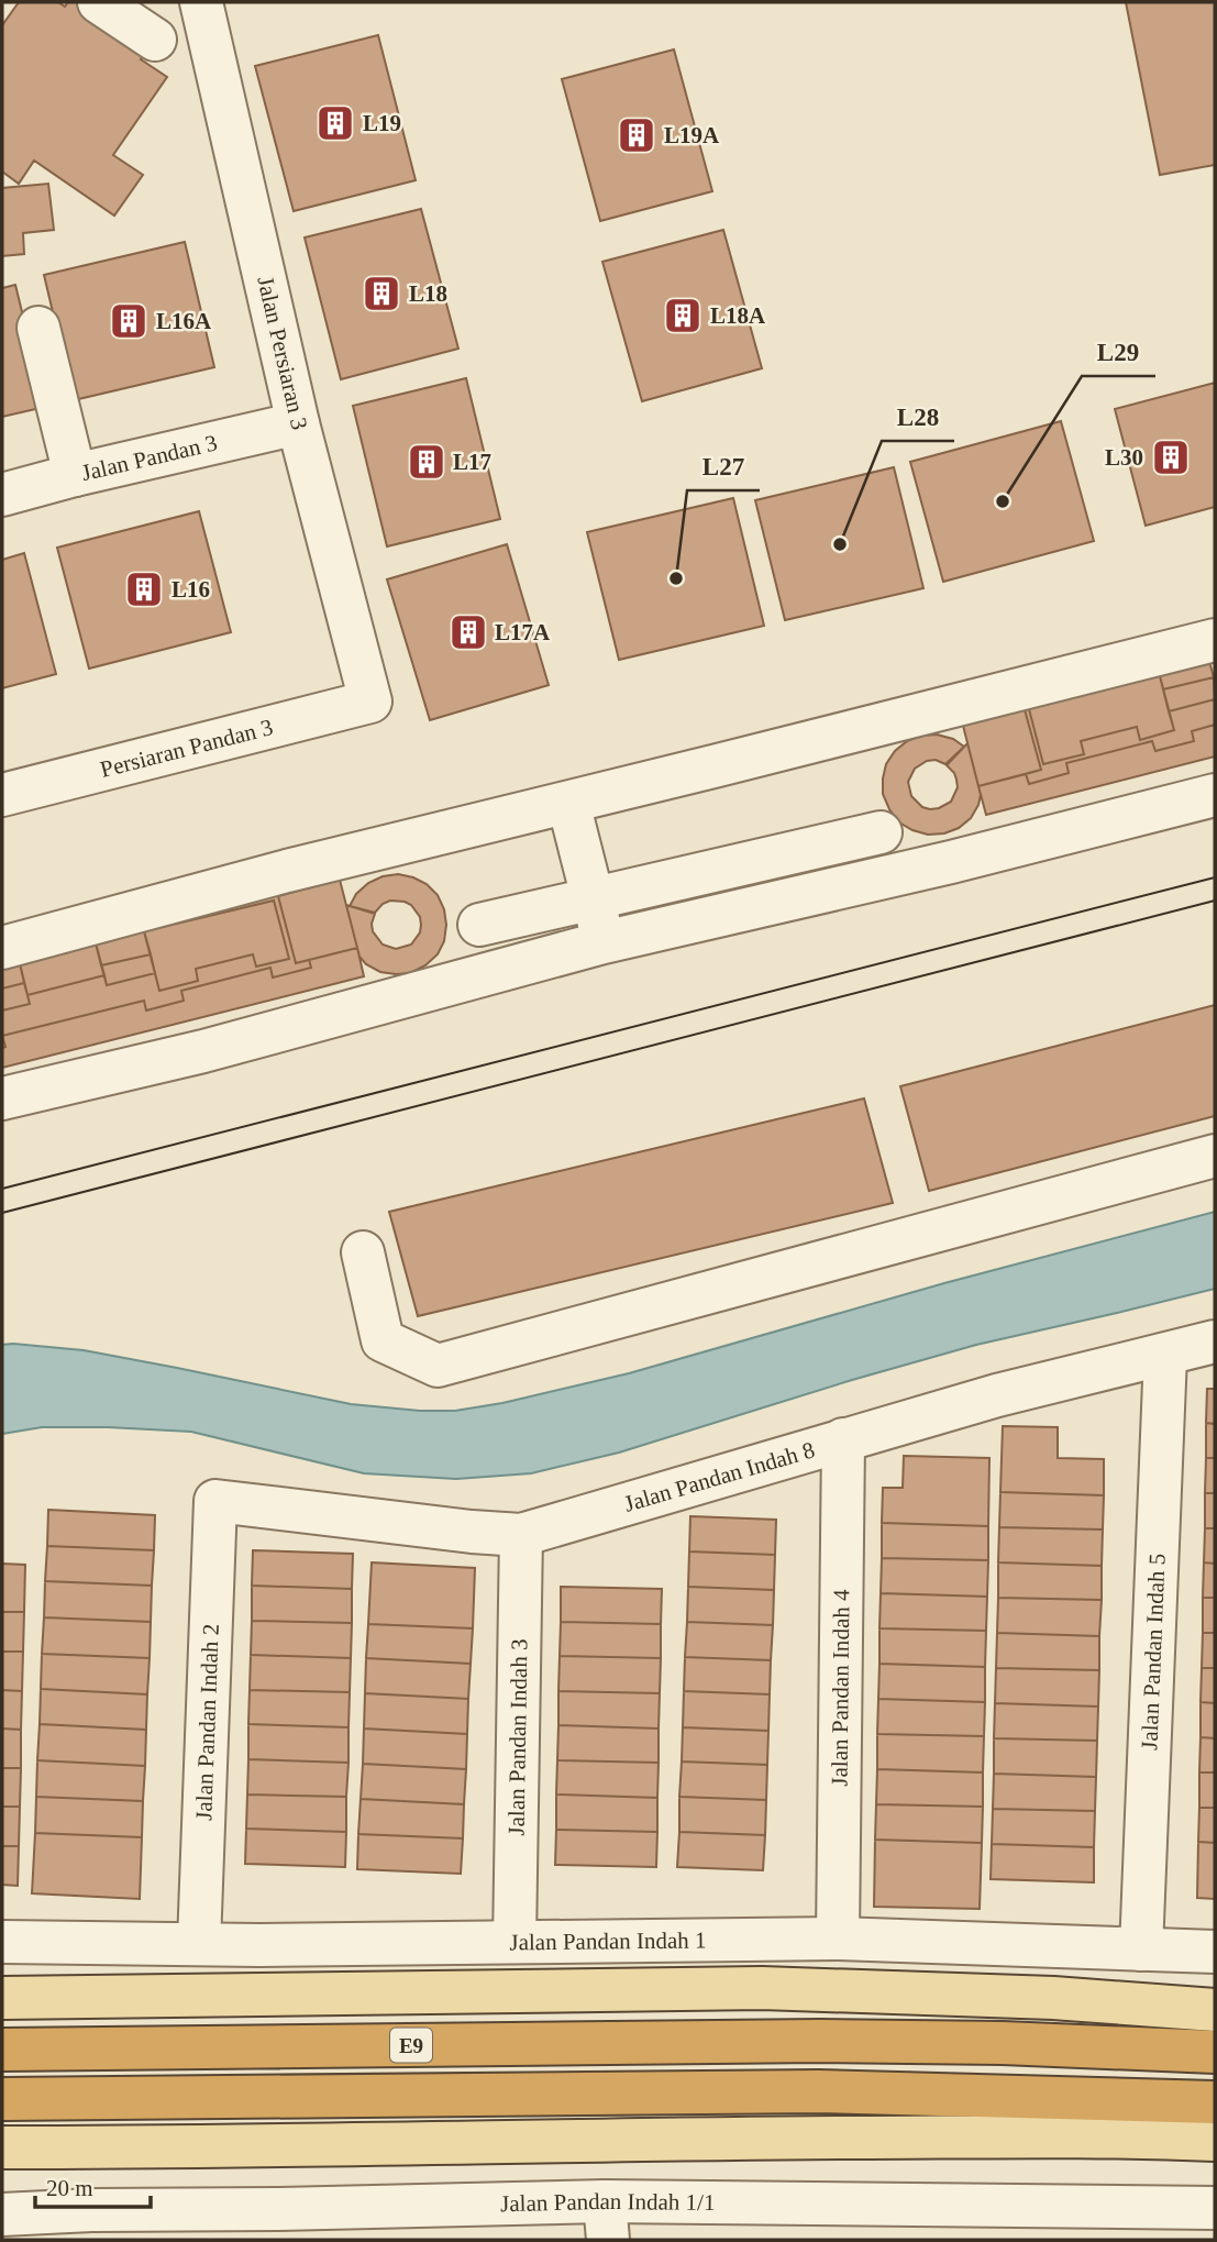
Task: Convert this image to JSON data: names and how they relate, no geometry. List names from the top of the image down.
{
  "streets": {
    "highway": ["E9"],
    "street": [
      "Jalan Persiaran 3",
      "Jalan Pandan 3",
      "Persiaran Pandan 3",
      "Jalan Pandan Indah 8",
      "Jalan Pandan Indah 5",
      "Jalan Pandan Indah 4",
      "Jalan Pandan Indah 2",
      "Jalan Pandan Indah 3",
      "Jalan Pandan Indah 1",
      "Jalan Pandan Indah 1/1"
    ]
  },
  "crossings": [
    ["Jalan Persiaran 3", "Jalan Pandan 3"],
    ["Jalan Persiaran 3", "Persiaran Pandan 3"],
    ["Jalan Pandan Indah 8", "Jalan Pandan Indah 5"],
    ["Jalan Pandan Indah 8", "Jalan Pandan Indah 4"],
    ["Jalan Pandan Indah 8", "Jalan Pandan Indah 2"],
    ["Jalan Pandan Indah 8", "Jalan Pandan Indah 3"],
    ["Jalan Pandan Indah 5", "Jalan Pandan Indah 1"],
    ["Jalan Pandan Indah 4", "Jalan Pandan Indah 1"],
    ["Jalan Pandan Indah 2", "Jalan Pandan Indah 1"],
    ["Jalan Pandan Indah 3", "Jalan Pandan Indah 1"]
  ],
  "places": {
    "building": [
      "L19",
      "L19A",
      "L18",
      "L18A",
      "L16A",
      "L30",
      "L17",
      "L16",
      "L17A"
    ],
    "other": ["L29", "L28", "L27"]
  },
  "scale_bar": "20 m"
}
